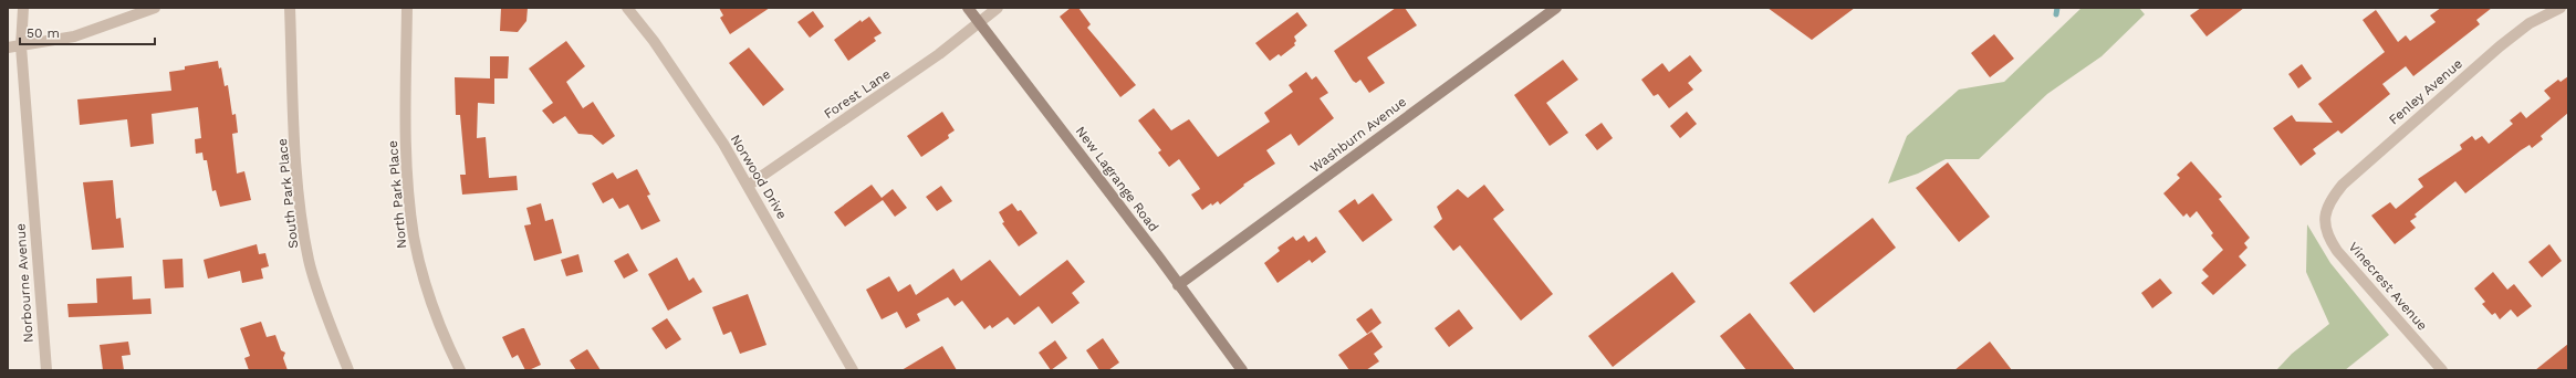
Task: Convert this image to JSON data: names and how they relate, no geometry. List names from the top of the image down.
{
  "streets": {
    "street": [
      "Fenley Avenue",
      "Forest Lane",
      "Washburn Avenue",
      "Norwood Drive",
      "New Lagrange Road",
      "South Park Place",
      "North Park Place",
      "Norbourne Avenue",
      "Vinecrest Avenue"
    ]
  },
  "crossings": [
    ["Fenley Avenue", "Vinecrest Avenue"],
    ["Forest Lane", "Norwood Drive"],
    ["Forest Lane", "New Lagrange Road"],
    ["Washburn Avenue", "New Lagrange Road"]
  ],
  "scale_bar": "50 m"
}
